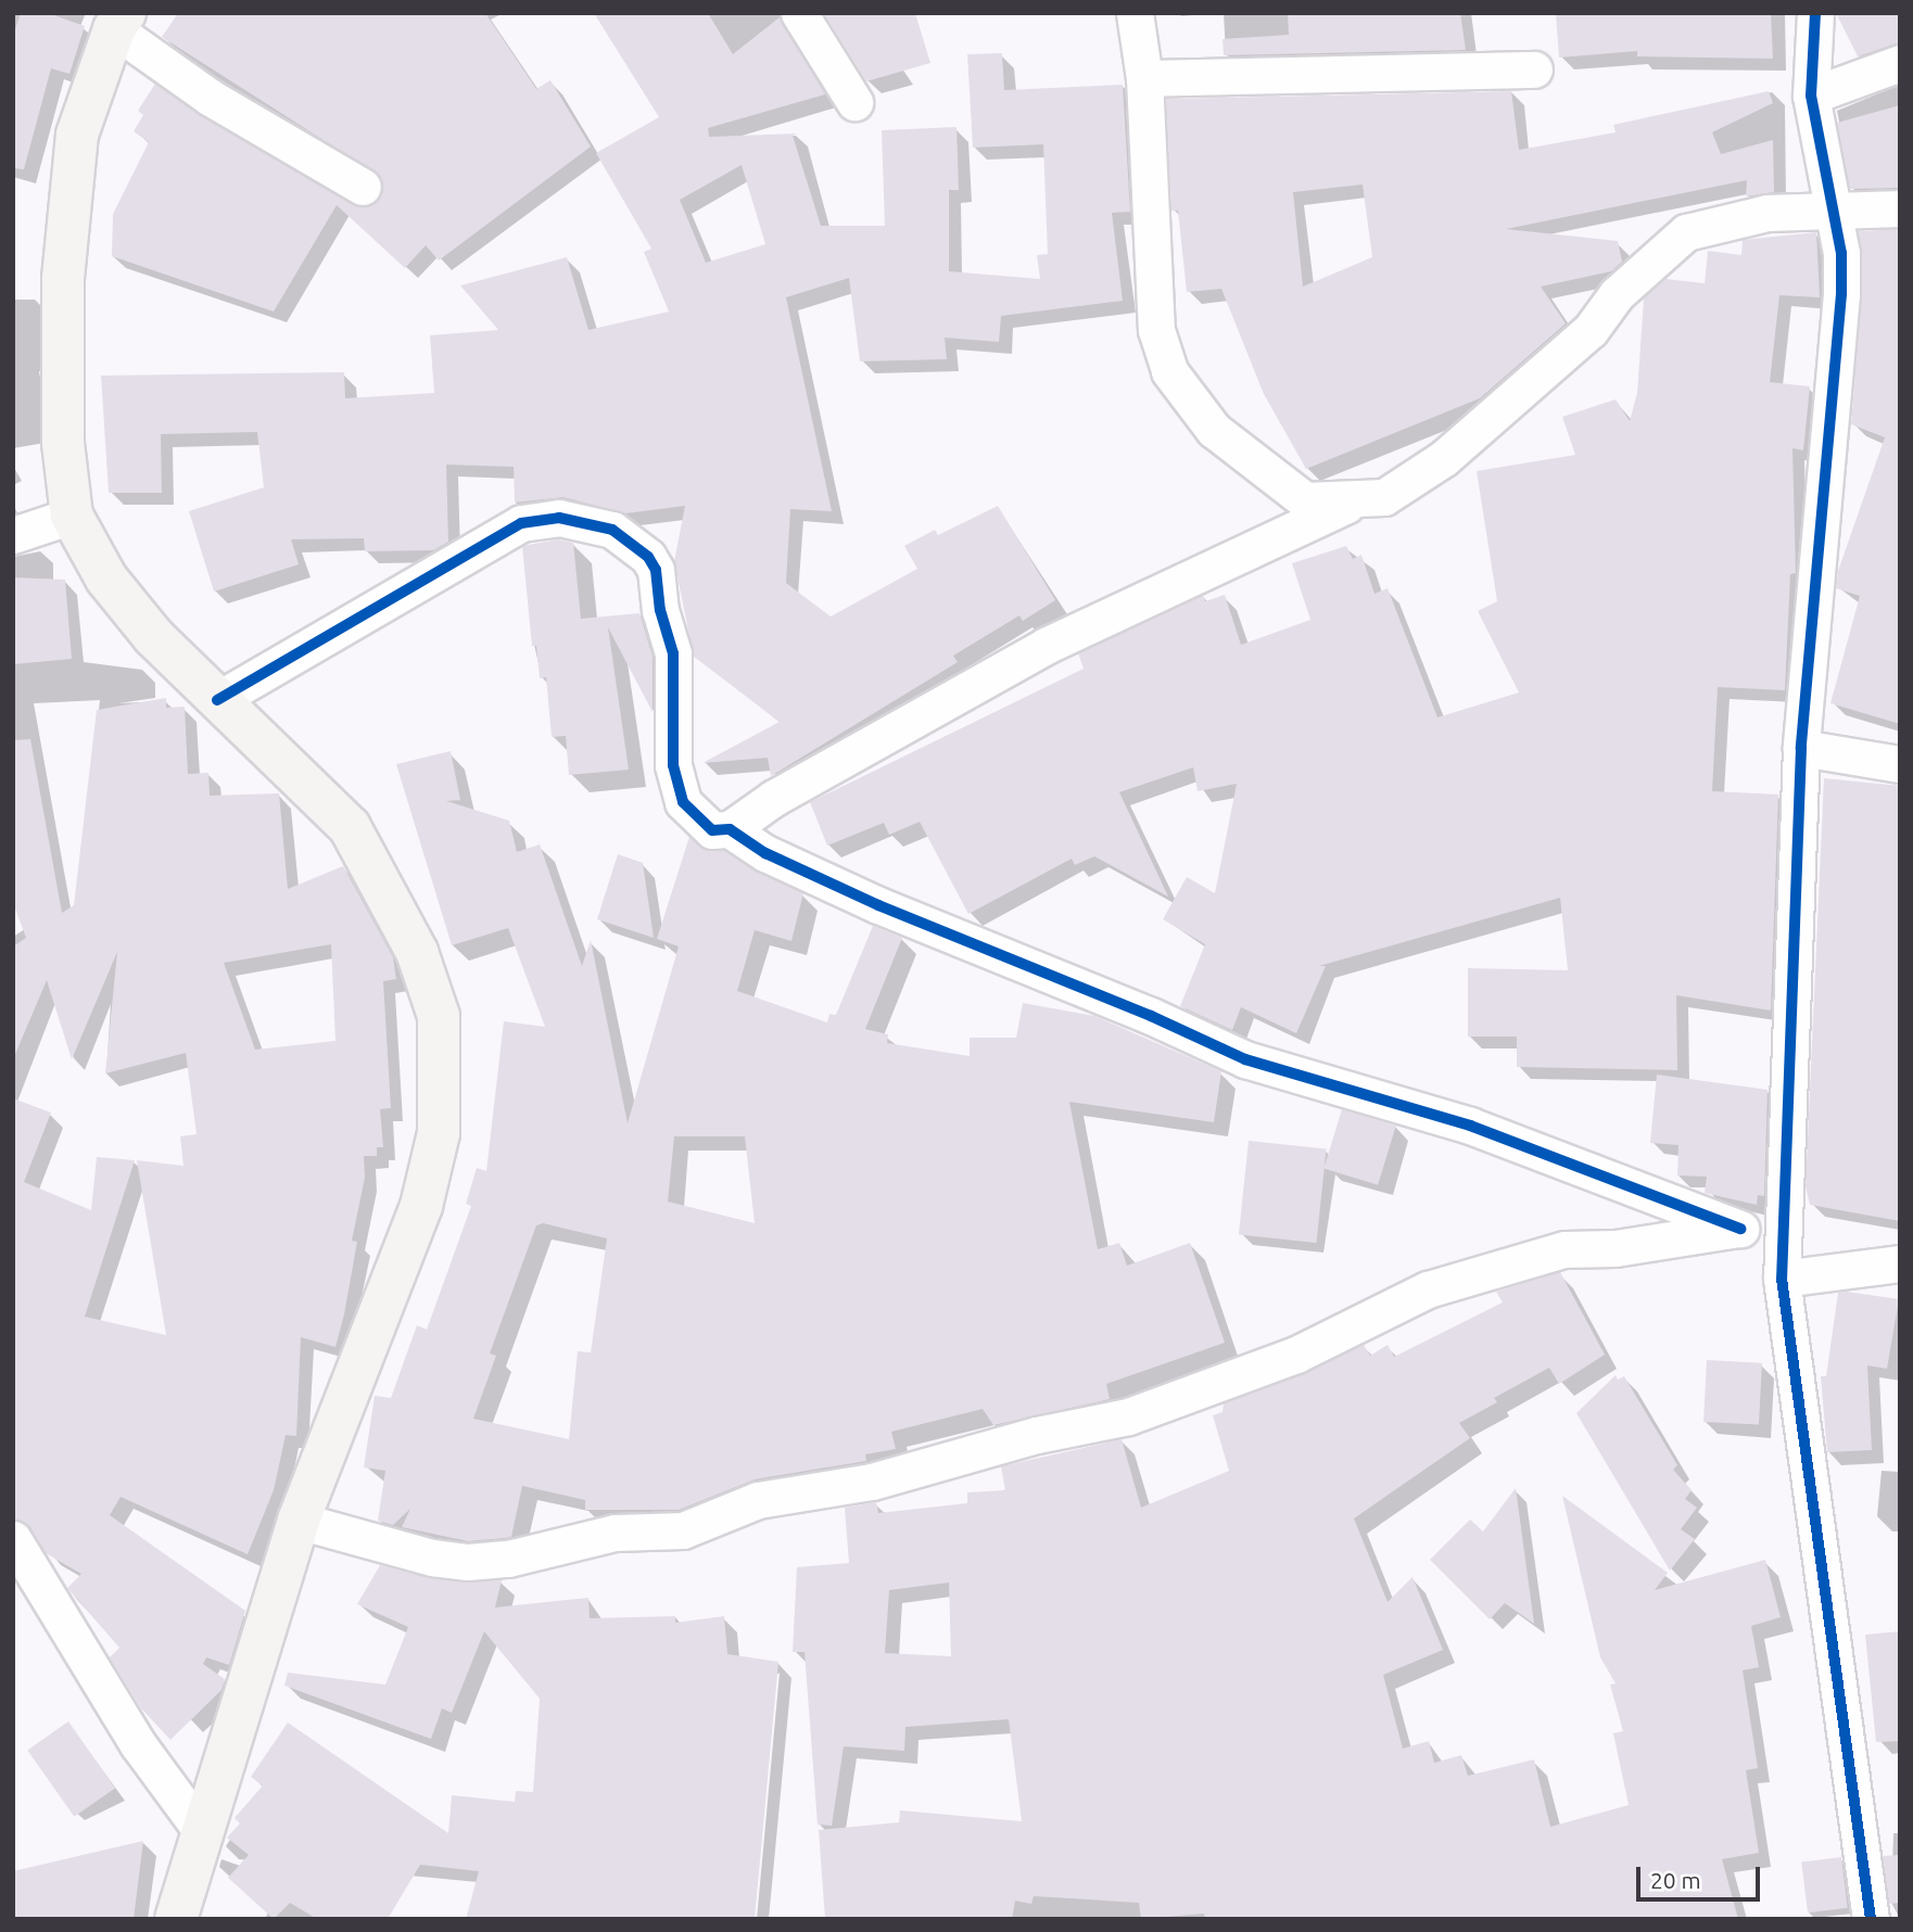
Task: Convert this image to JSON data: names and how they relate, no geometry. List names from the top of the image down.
{
  "scale_bar": "20 m"
}
